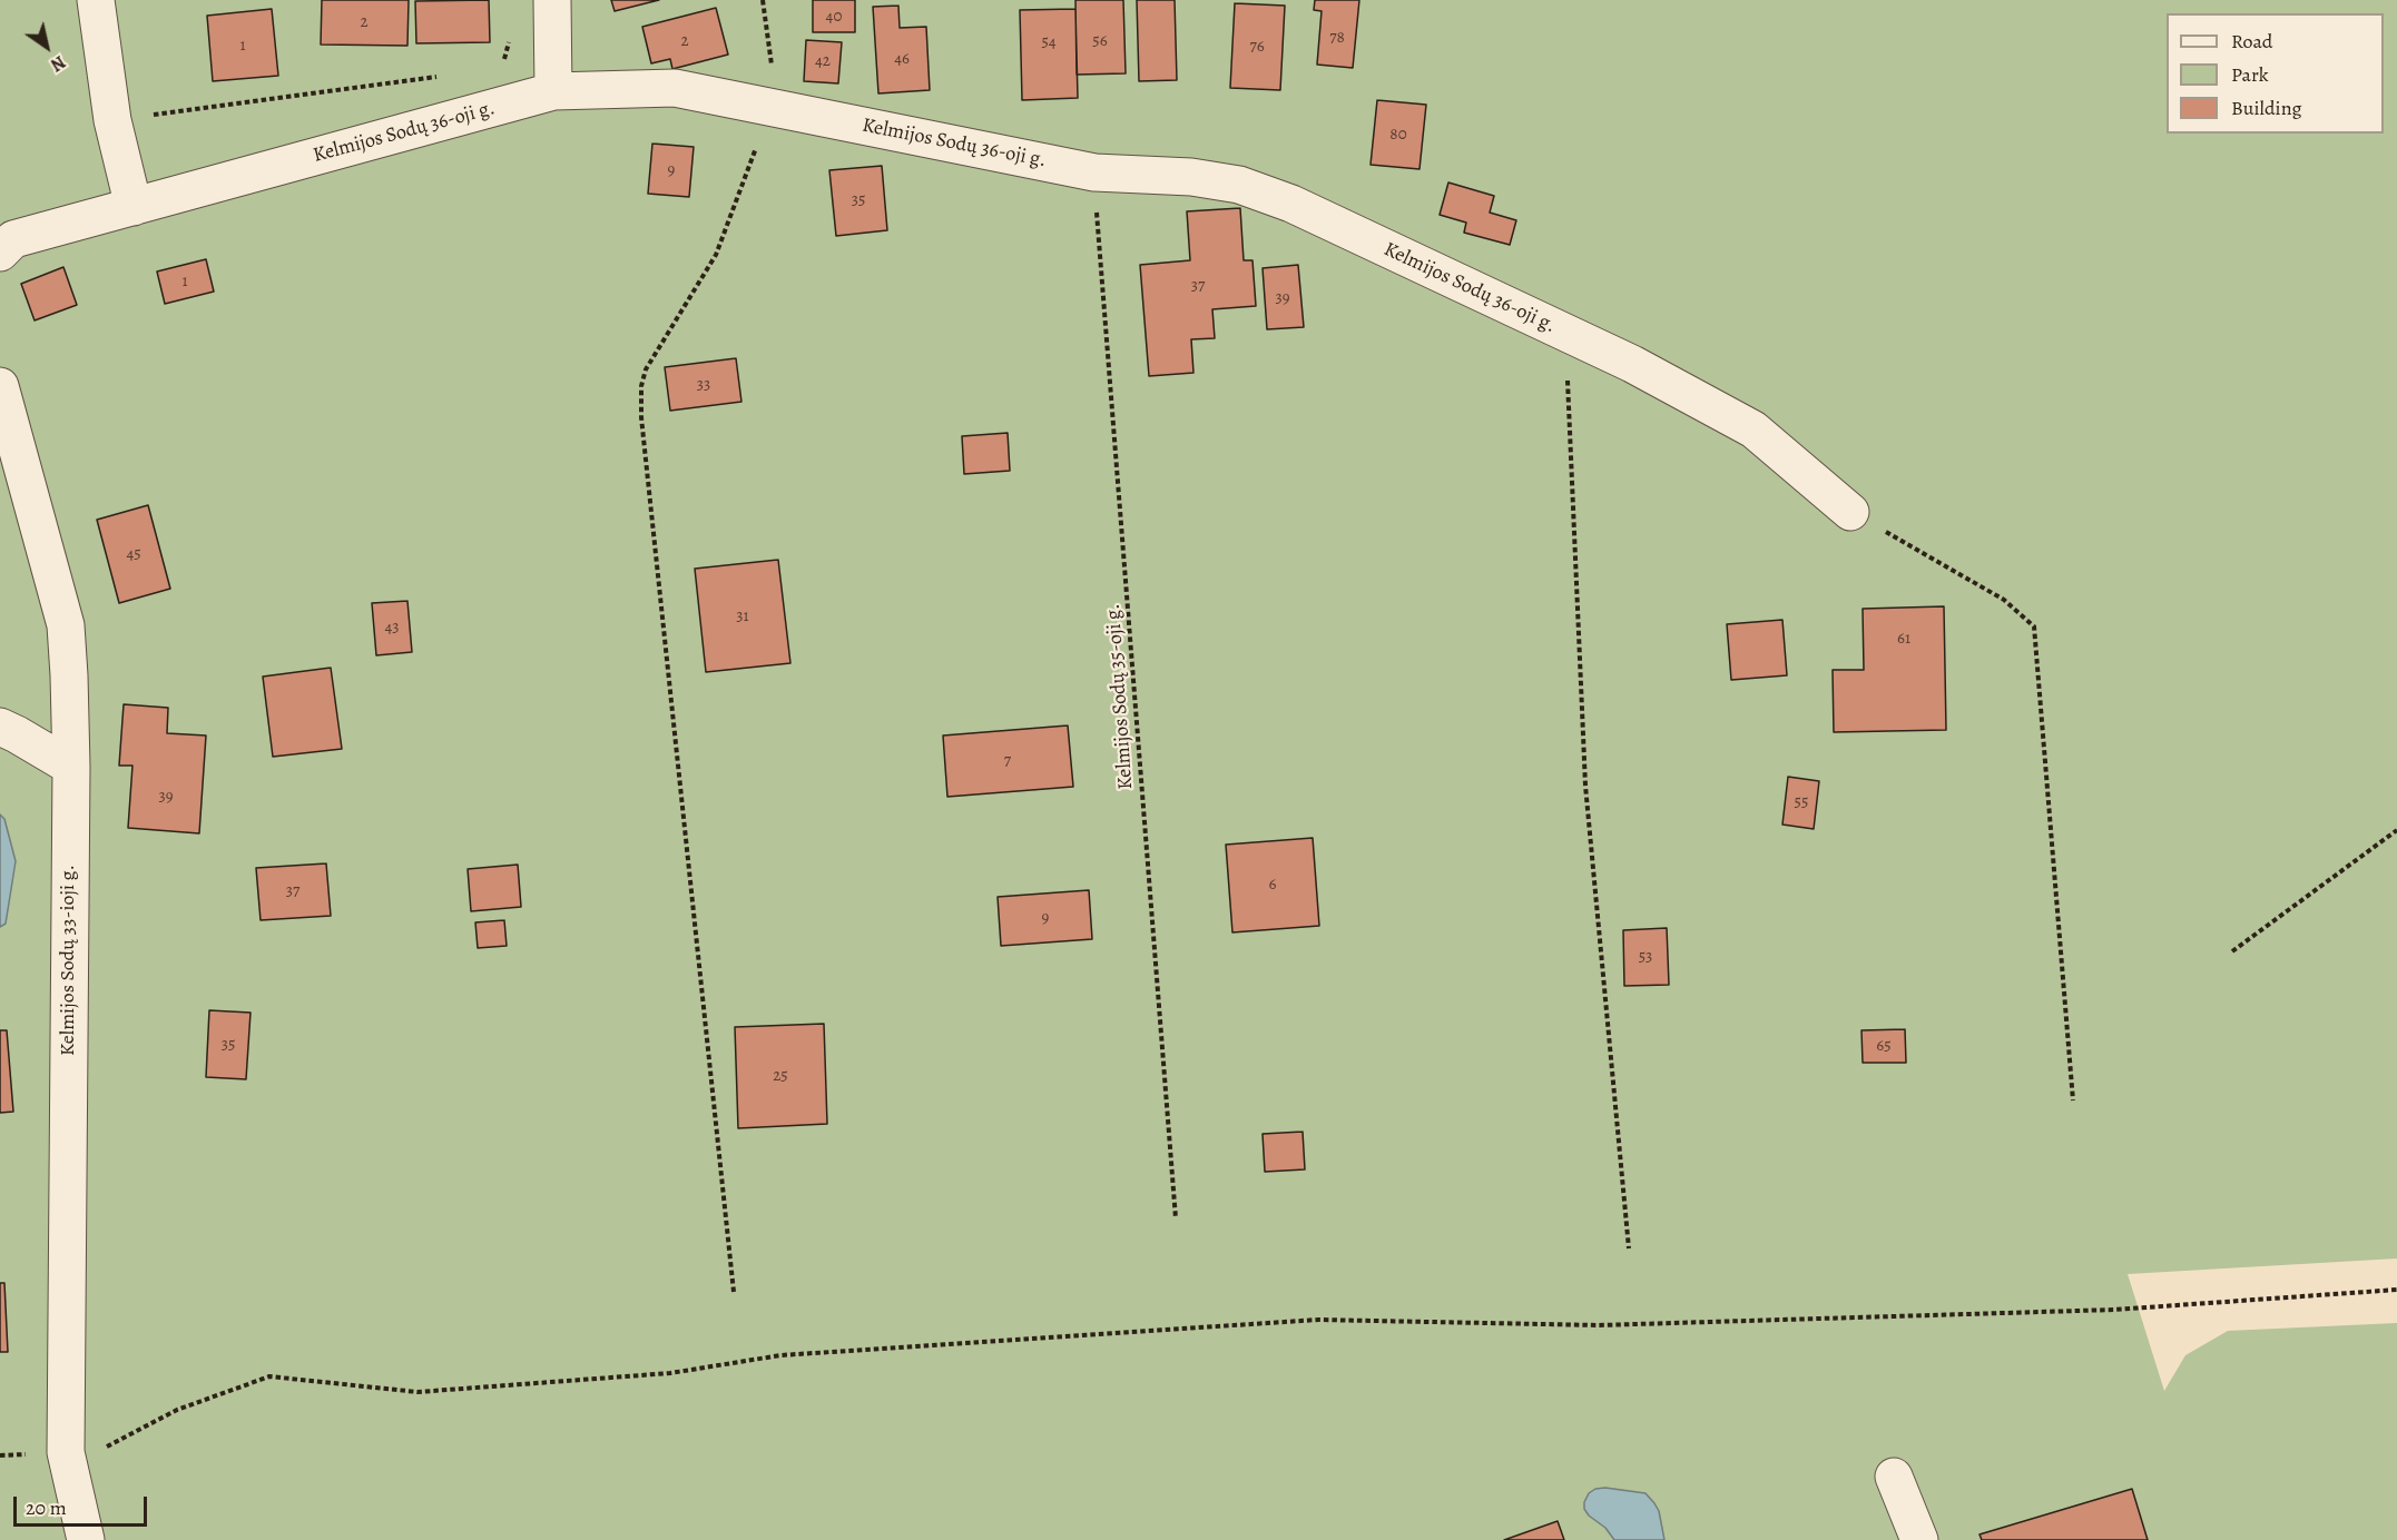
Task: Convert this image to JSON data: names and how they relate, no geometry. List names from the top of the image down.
{
  "streets": {
    "street": ["Kelmijos Sodų 36-oji g.", "Kelmijos Sodų 33-ioji g."],
    "path": ["Kelmijos Sodų 35-oji g."]
  },
  "crossings": [
    ["Kelmijos Sodų 36-oji g.", "Kelmijos Sodų 35-oji g."]
  ],
  "house_numbers": [
    "40",
    "2",
    "78",
    "2",
    "56",
    "54",
    "1",
    "76",
    "46",
    "42",
    "80",
    "9",
    "35",
    "1",
    "37",
    "39",
    "33",
    "45",
    "31",
    "43",
    "61",
    "7",
    "39",
    "55",
    "6",
    "37",
    "9",
    "53",
    "35",
    "65",
    "25"
  ],
  "legend": ["Road", "Park", "Building"],
  "scale_bar": "20 m",
  "north": "bottom right"
}
